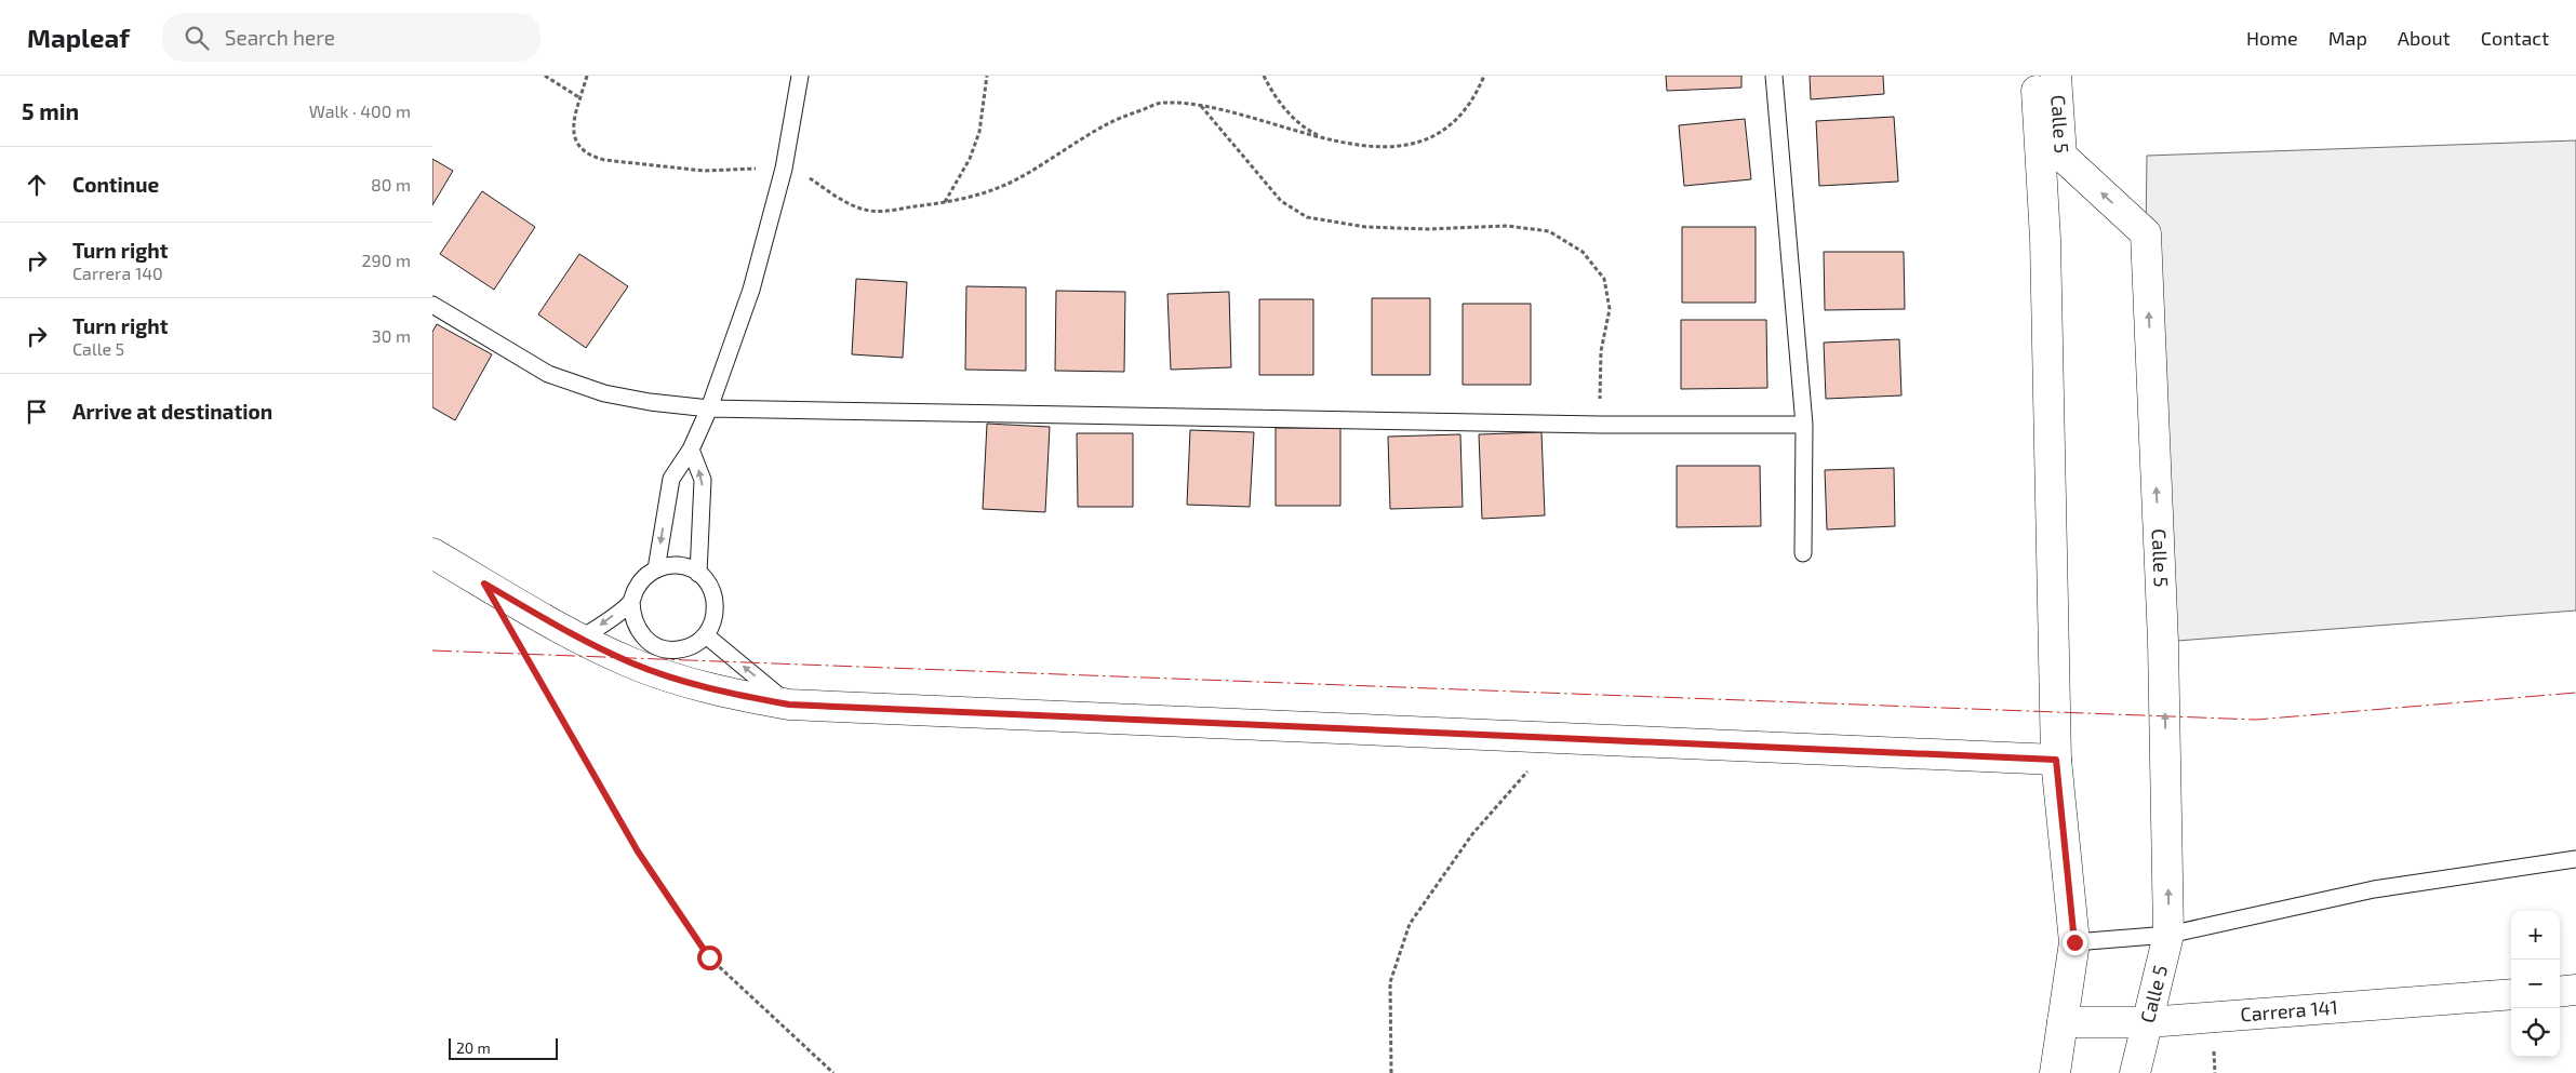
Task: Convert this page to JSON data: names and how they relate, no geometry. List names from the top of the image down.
{
  "streets": {
    "street": ["Calle 5", "Carrera 141"]
  },
  "crossings": [
    ["Calle 5", "Carrera 141"]
  ],
  "scale_bar": "20 m",
  "page": {
    "header": "Mapleaf",
    "search": "Search here",
    "nav": [
      "Home",
      "Map",
      "About",
      "Contact"
    ],
    "heading": ["5 min", "Walk · 400 m"],
    "list": [
      ["Continue", "80 m"],
      ["Turn right", "Carrera 140", "290 m"],
      ["Turn right", "Calle 5", "30 m"],
      "Arrive at destination"
    ],
    "map_buttons": ["+", "−"],
    "scale": "20 m"
  }
}
